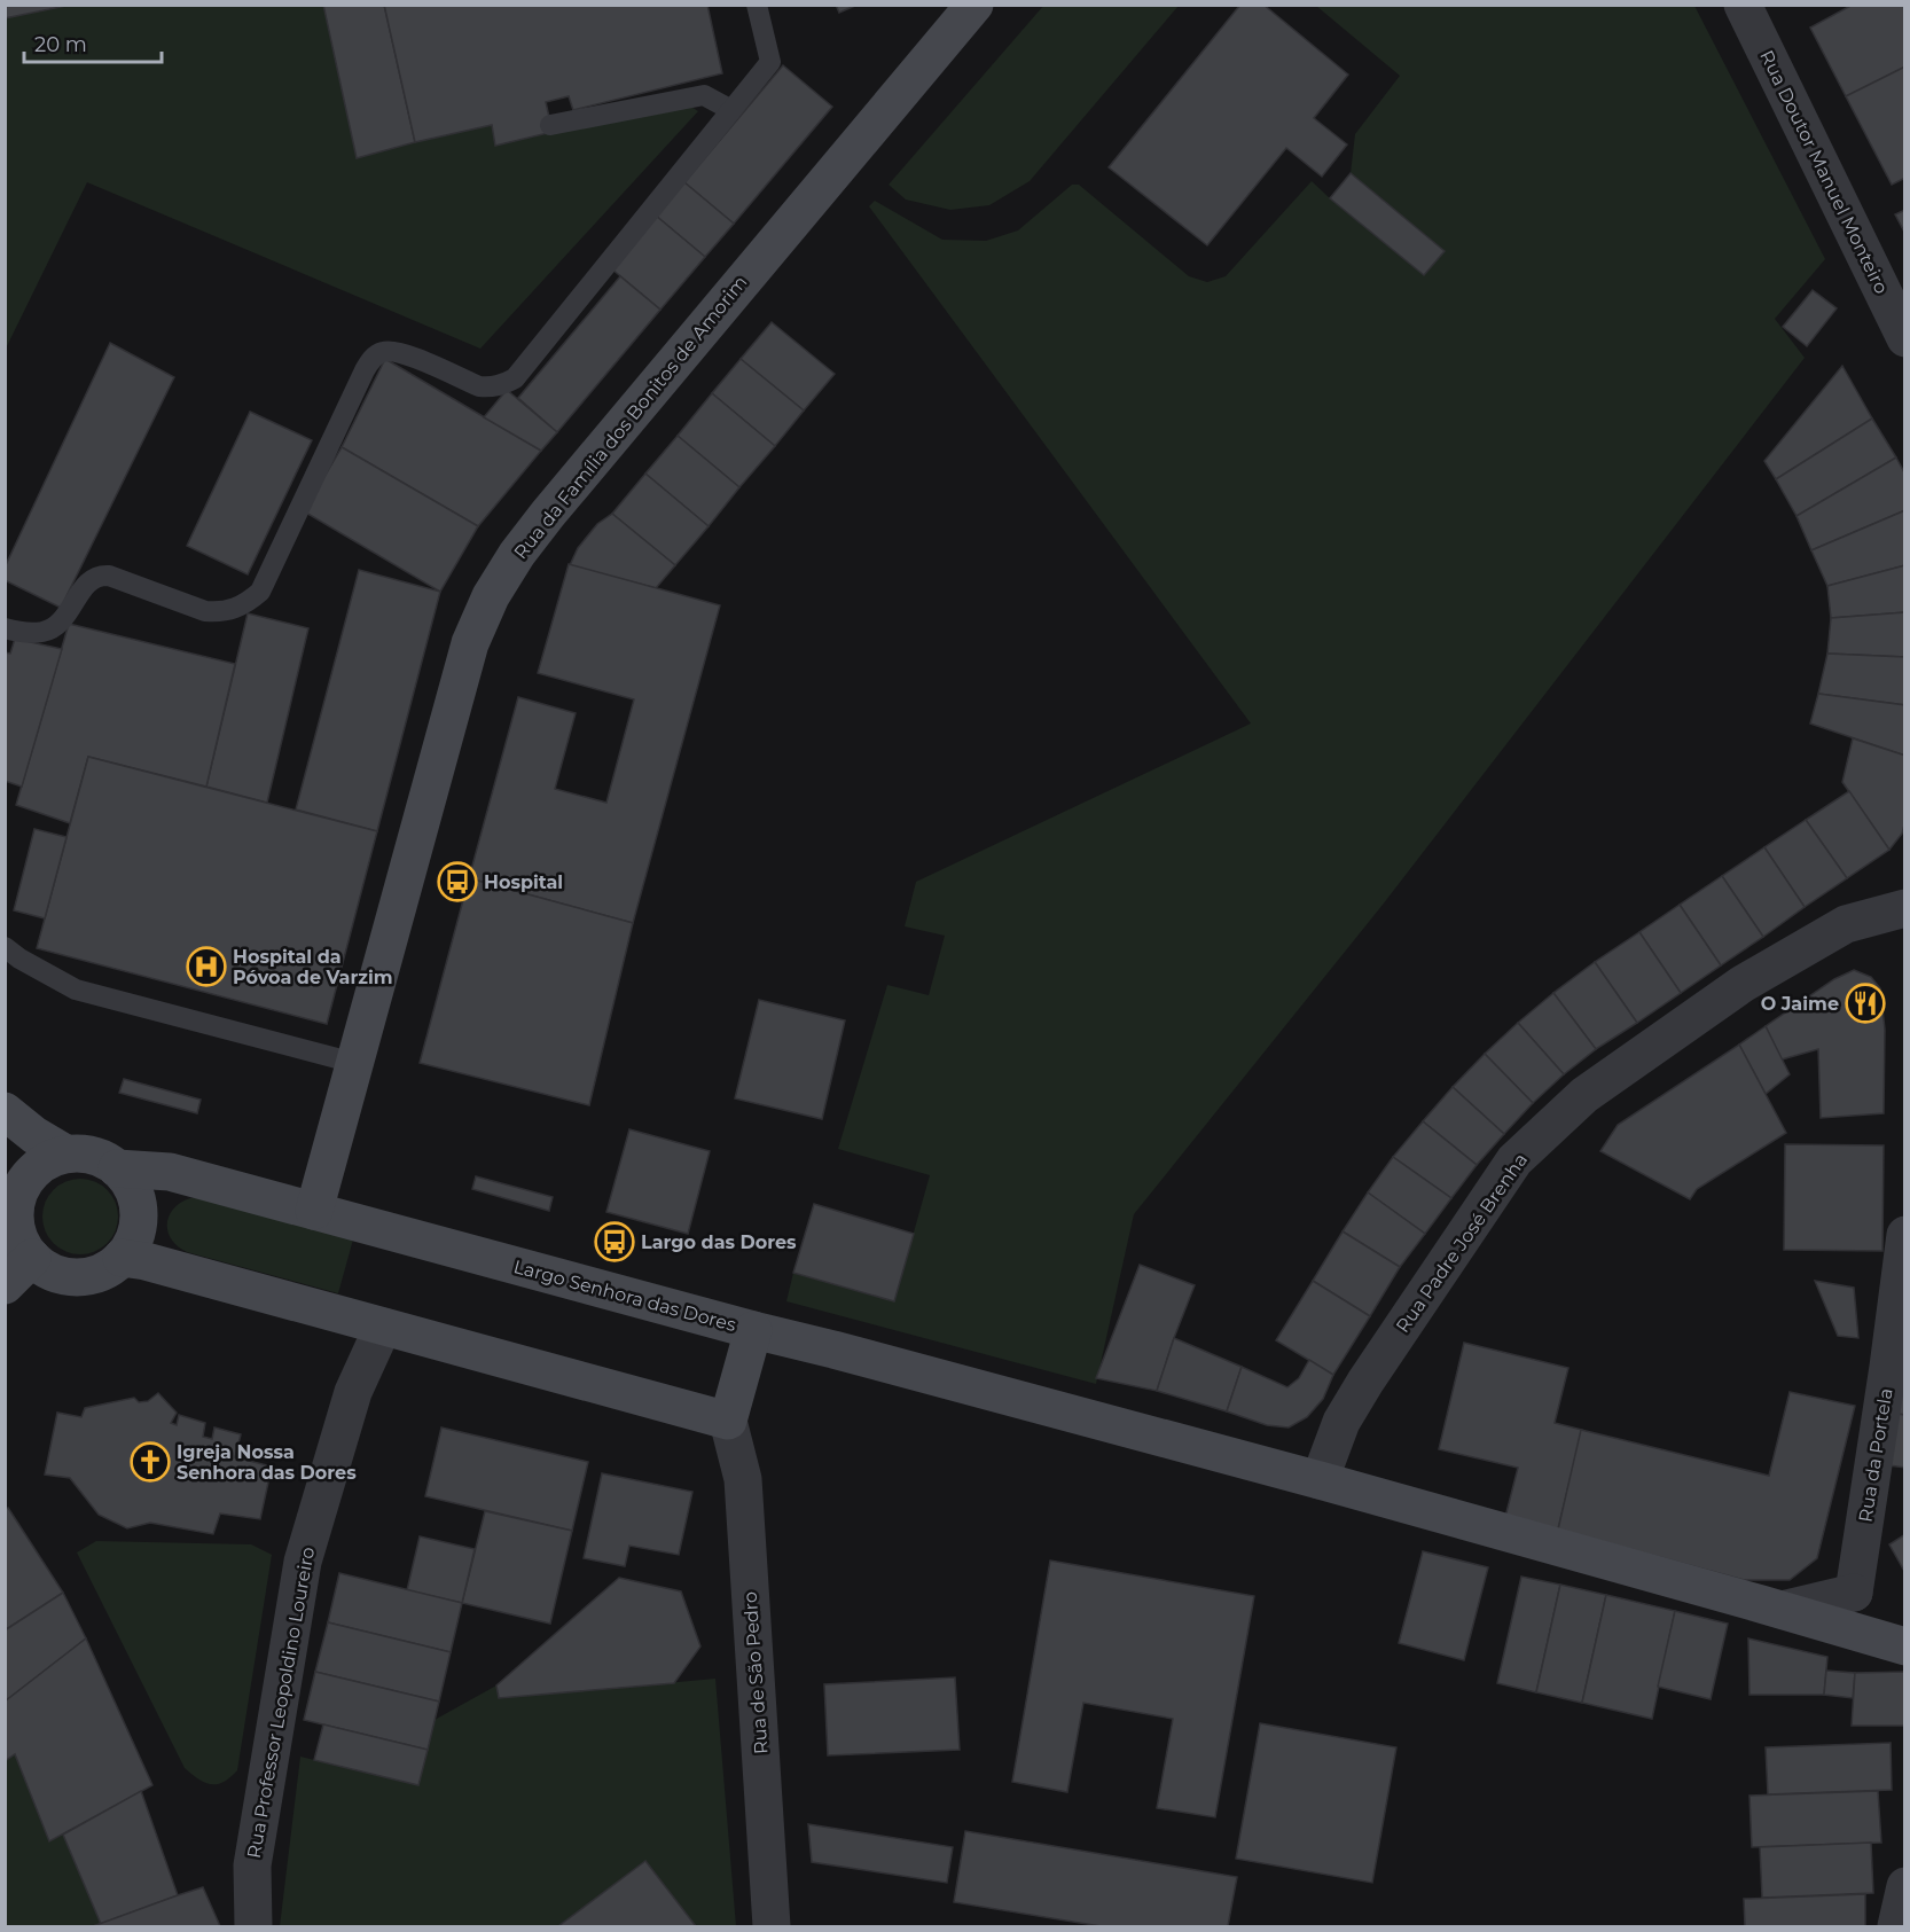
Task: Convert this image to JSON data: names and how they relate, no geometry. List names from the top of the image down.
{
  "streets": {
    "main road": ["Rua da Família dos Bonitos de Amorim", "Largo Senhora das Dores"],
    "street": [
      "Rua Doutor Manuel Monteiro",
      "Rua Padre José Brenha",
      "Rua da Portela",
      "Rua de São Pedro",
      "Rua Professor Leopoldino Loureiro"
    ]
  },
  "crossings": [
    ["Rua da Família dos Bonitos de Amorim", "Largo Senhora das Dores"],
    ["Largo Senhora das Dores", "Rua de São Pedro"]
  ],
  "places": {
    "bus stop": ["Hospital", "Largo das Dores"],
    "hospital": ["Hospital da Póvoa de Varzim"],
    "restaurant": ["O Jaime"],
    "church": ["Igreja Nossa Senhora das Dores"]
  },
  "scale_bar": "20 m"
}
